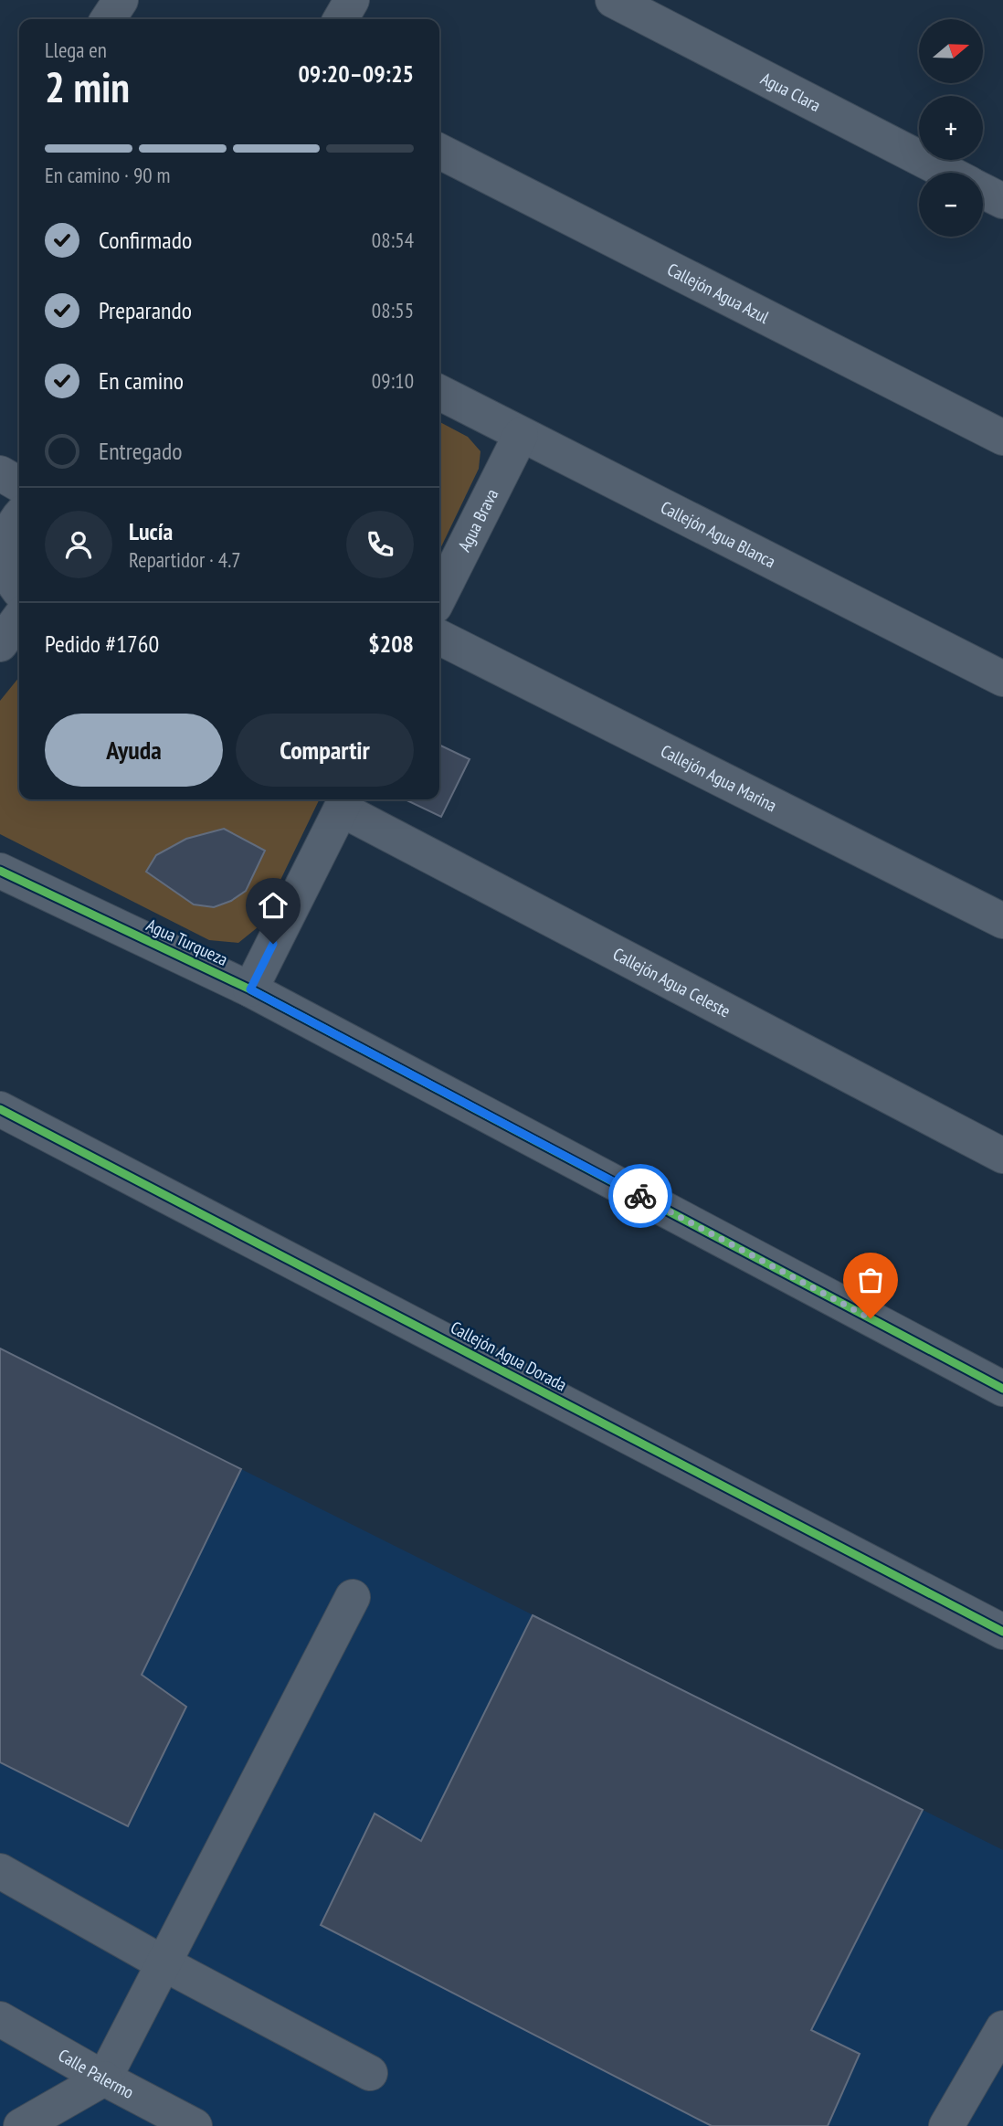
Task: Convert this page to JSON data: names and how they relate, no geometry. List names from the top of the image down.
{
  "streets": {
    "street": [
      "Agua Clara",
      "Callejón Agua Azul",
      "Agua Brava",
      "Callejón Agua Blanca",
      "Callejón Agua Marina",
      "Agua Turqueza",
      "Callejón Agua Celeste",
      "Callejón Agua Dorada",
      "Calle Palermo"
    ]
  },
  "crossings": [
    ["Agua Brava", "Callejón Agua Blanca"]
  ],
  "north": "right",
  "page": {
    "map_buttons": ["+", "−"],
    "heading": ["2 min", "Llega en", "09:20–09:25"],
    "panel": [
      "Lucía",
      "Repartidor · 4.7",
      "Pedido #1760",
      "$208"
    ],
    "bar": "En camino · 90 m",
    "list": [
      ["Confirmado", "08:54"],
      ["Preparando", "08:55"],
      ["En camino", "09:10"],
      "Entregado"
    ],
    "buttons": ["Ayuda", "Compartir"]
  }
}
